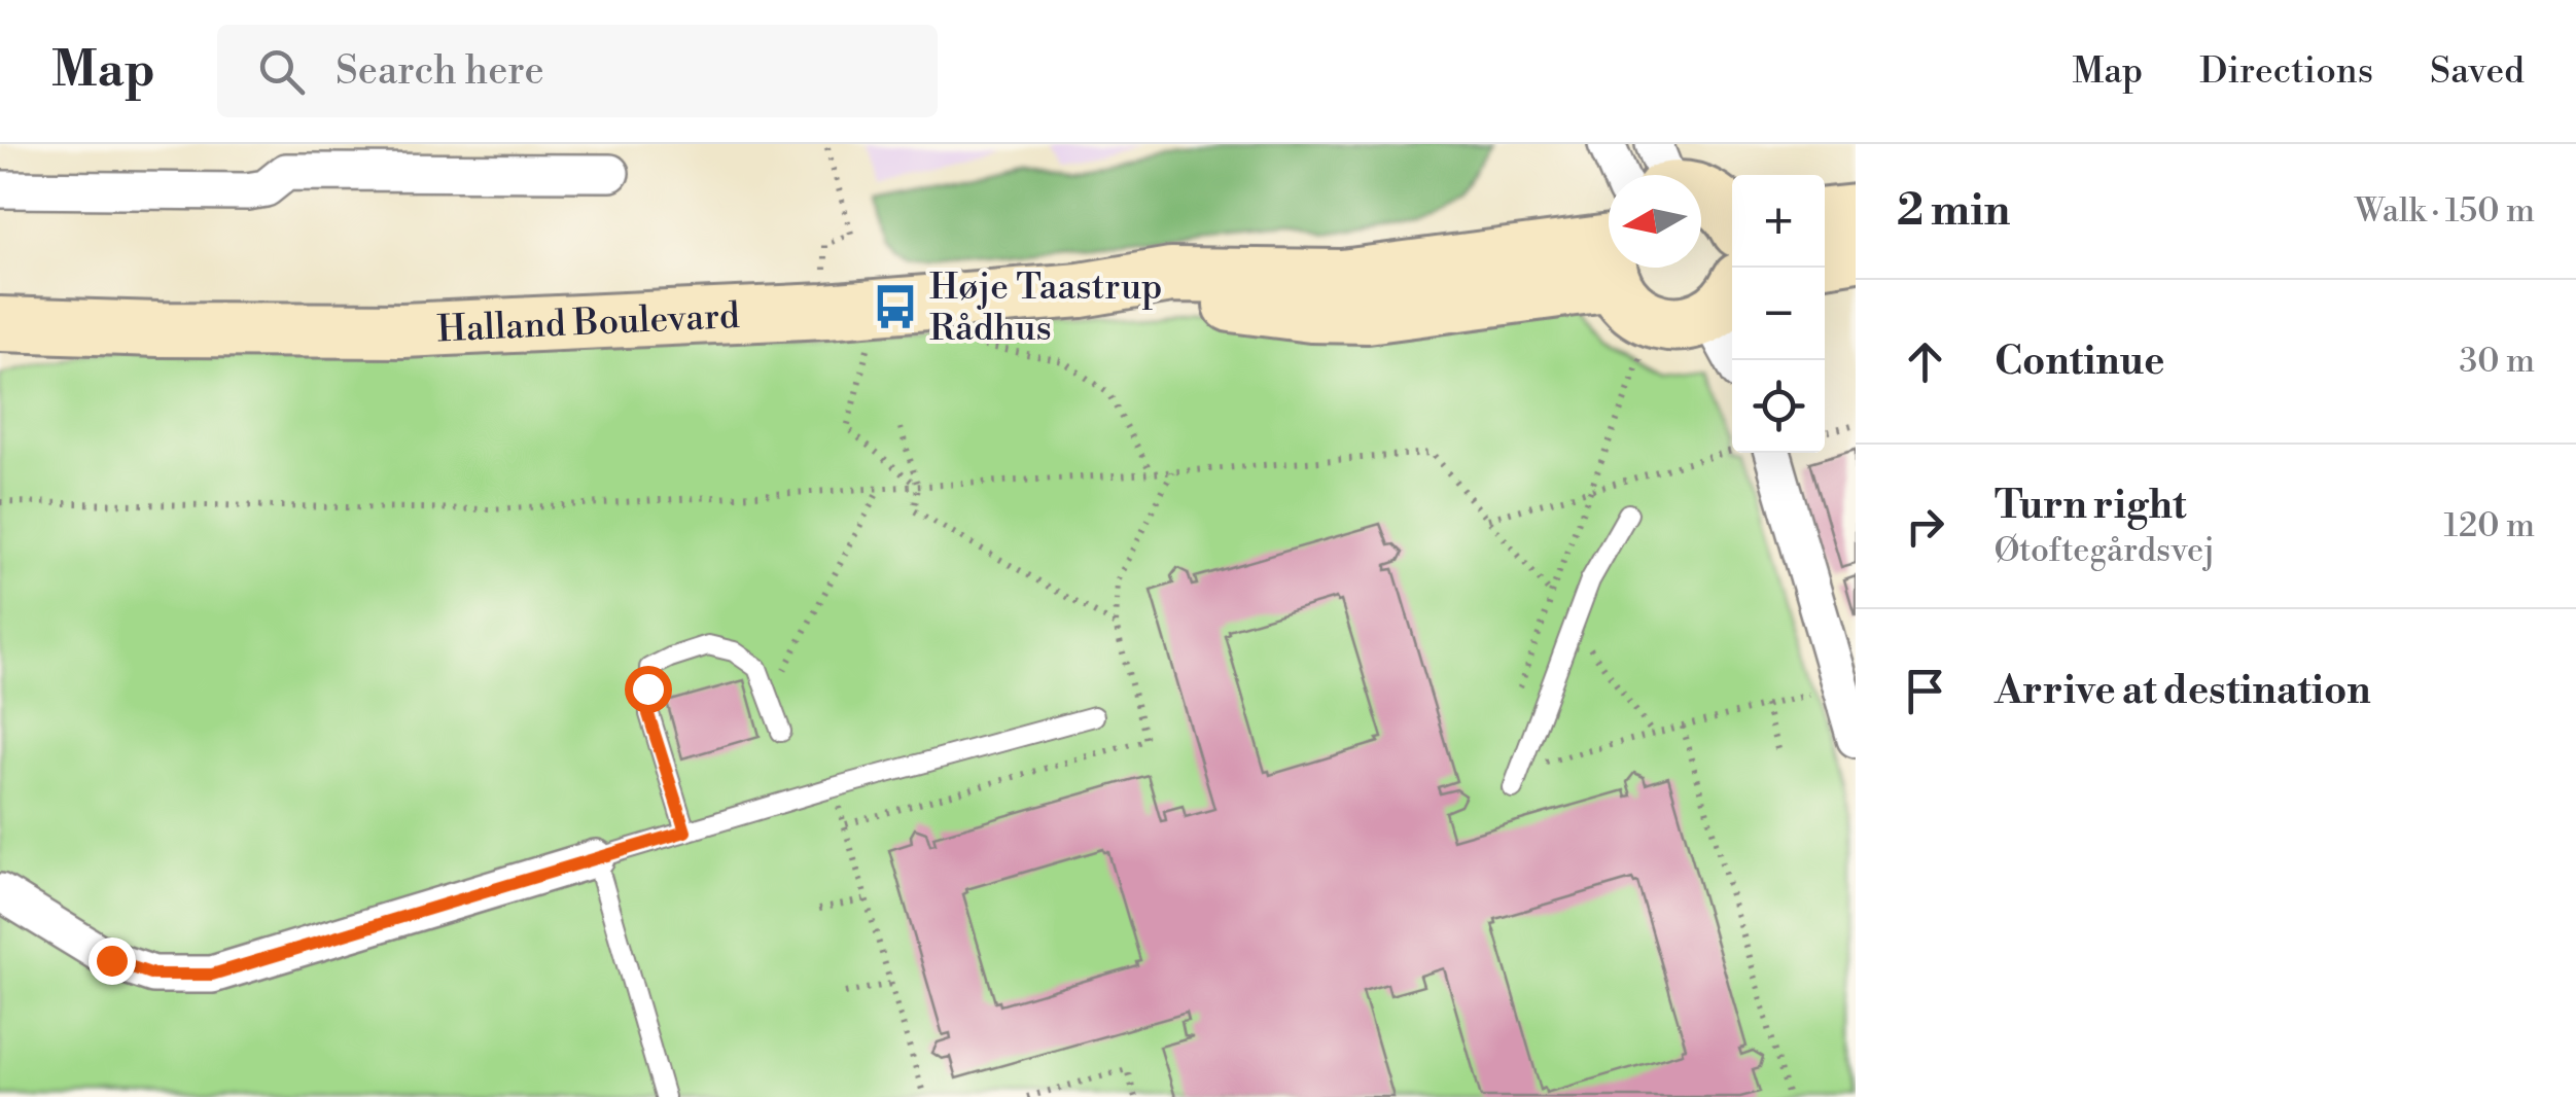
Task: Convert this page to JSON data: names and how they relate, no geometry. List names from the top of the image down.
{
  "streets": {
    "street": ["Halland Boulevard"]
  },
  "places": {
    "bus stop": ["Høje Taastrup Rådhus"]
  },
  "north": "left",
  "page": {
    "header": "Map",
    "search": "Search here",
    "nav": ["Map", "Directions", "Saved"],
    "heading": ["2 min", "Walk · 150 m"],
    "map_buttons": ["+", "−"],
    "list": [
      ["Continue", "30 m"],
      ["Turn right", "Øtoftegårdsvej", "120 m"],
      "Arrive at destination"
    ]
  }
}
